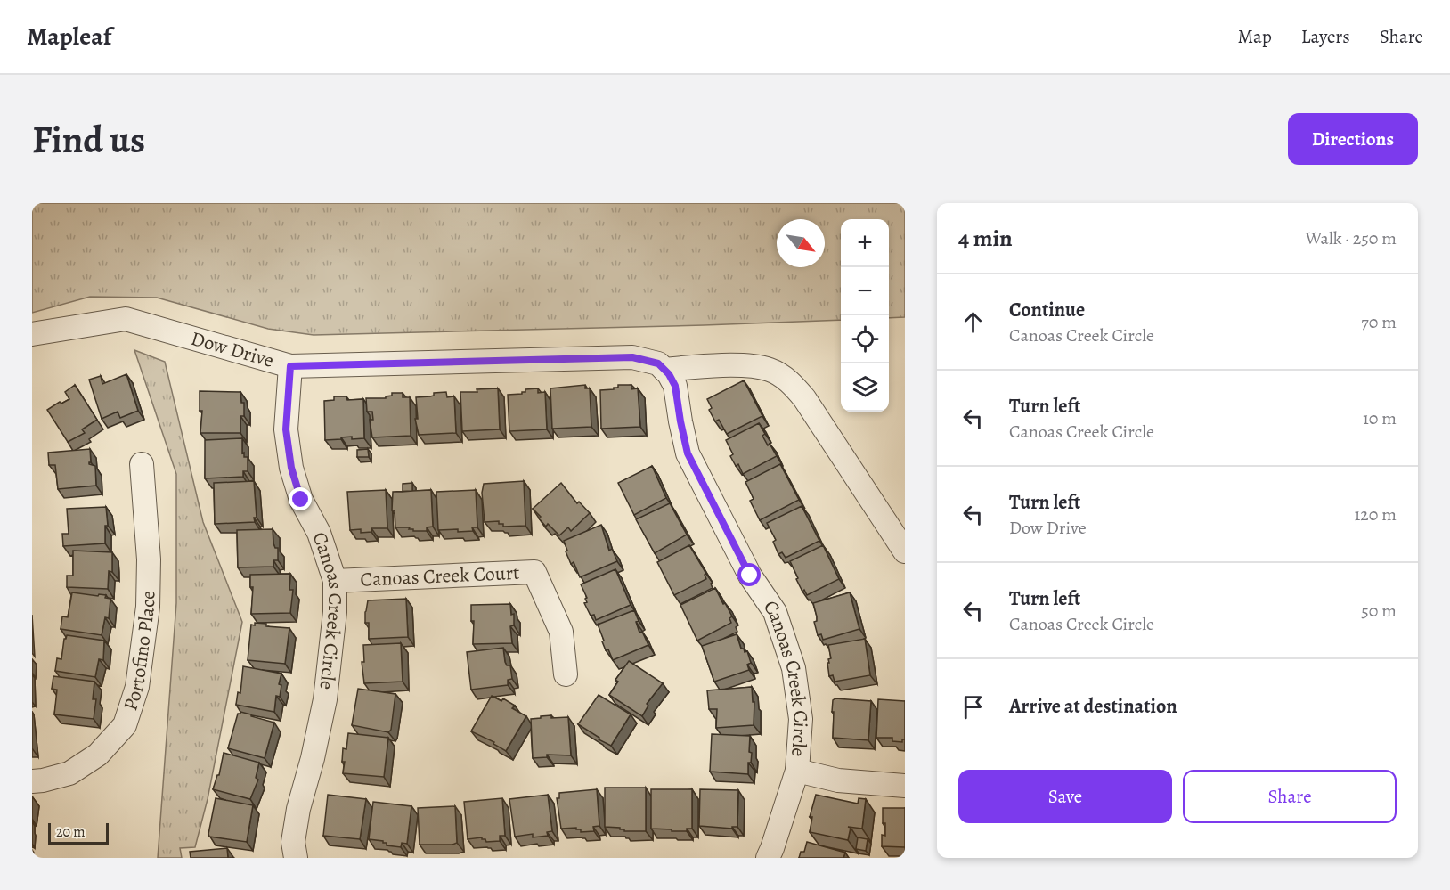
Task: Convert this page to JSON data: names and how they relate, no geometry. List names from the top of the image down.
{
  "streets": {
    "street": [
      "Dow Drive",
      "Canoas Creek Court",
      "Canoas Creek Circle",
      "Portofino Place"
    ]
  },
  "crossings": [
    ["Dow Drive", "Canoas Creek Circle"],
    ["Canoas Creek Court", "Canoas Creek Circle"]
  ],
  "scale_bar": "20 m",
  "north": "bottom right",
  "page": {
    "header": "Mapleaf",
    "nav": ["Map", "Layers", "Share"],
    "buttons": [
      "Directions",
      ["Save", "Share"]
    ],
    "title": "Find us",
    "heading": ["4 min", "Walk · 250 m"],
    "map_buttons": ["+", "−"],
    "list": [
      ["Continue", "Canoas Creek Circle", "70 m"],
      ["Turn left", "Canoas Creek Circle", "10 m"],
      ["Turn left", "Dow Drive", "120 m"],
      ["Turn left", "Canoas Creek Circle", "50 m"],
      "Arrive at destination"
    ],
    "scale": "20 m"
  }
}
